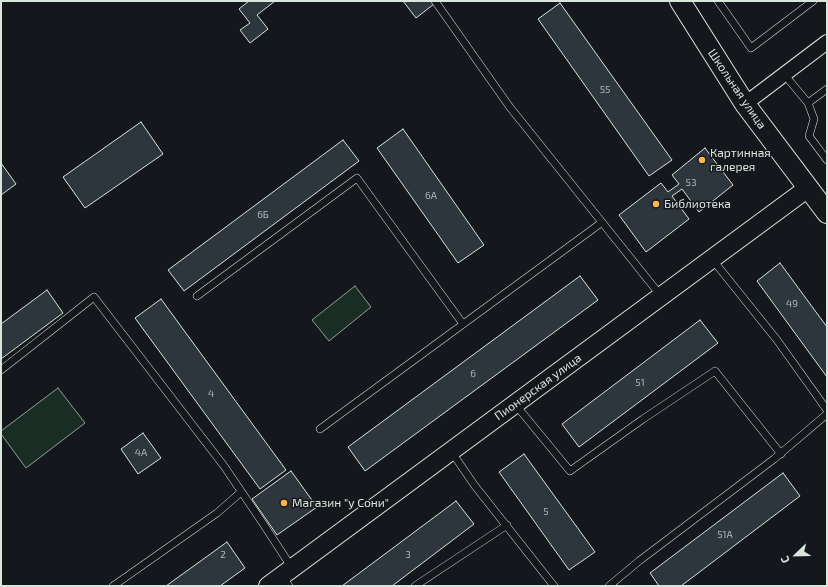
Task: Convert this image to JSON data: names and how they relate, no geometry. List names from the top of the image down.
{
  "streets": {
    "main road": ["Школьная улица"],
    "street": ["Пионерская улица"]
  },
  "crossings": [
    ["Школьная улица", "Пионерская улица"]
  ],
  "places": ["Картинная галерея", "Библиотека", "Магазин \"у Сони\""],
  "house_numbers": [
    "55",
    "53",
    "6А",
    "6Б",
    "49",
    "6",
    "51",
    "4",
    "4А",
    "5",
    "51А",
    "2",
    "3"
  ],
  "north": "bottom left"
}
